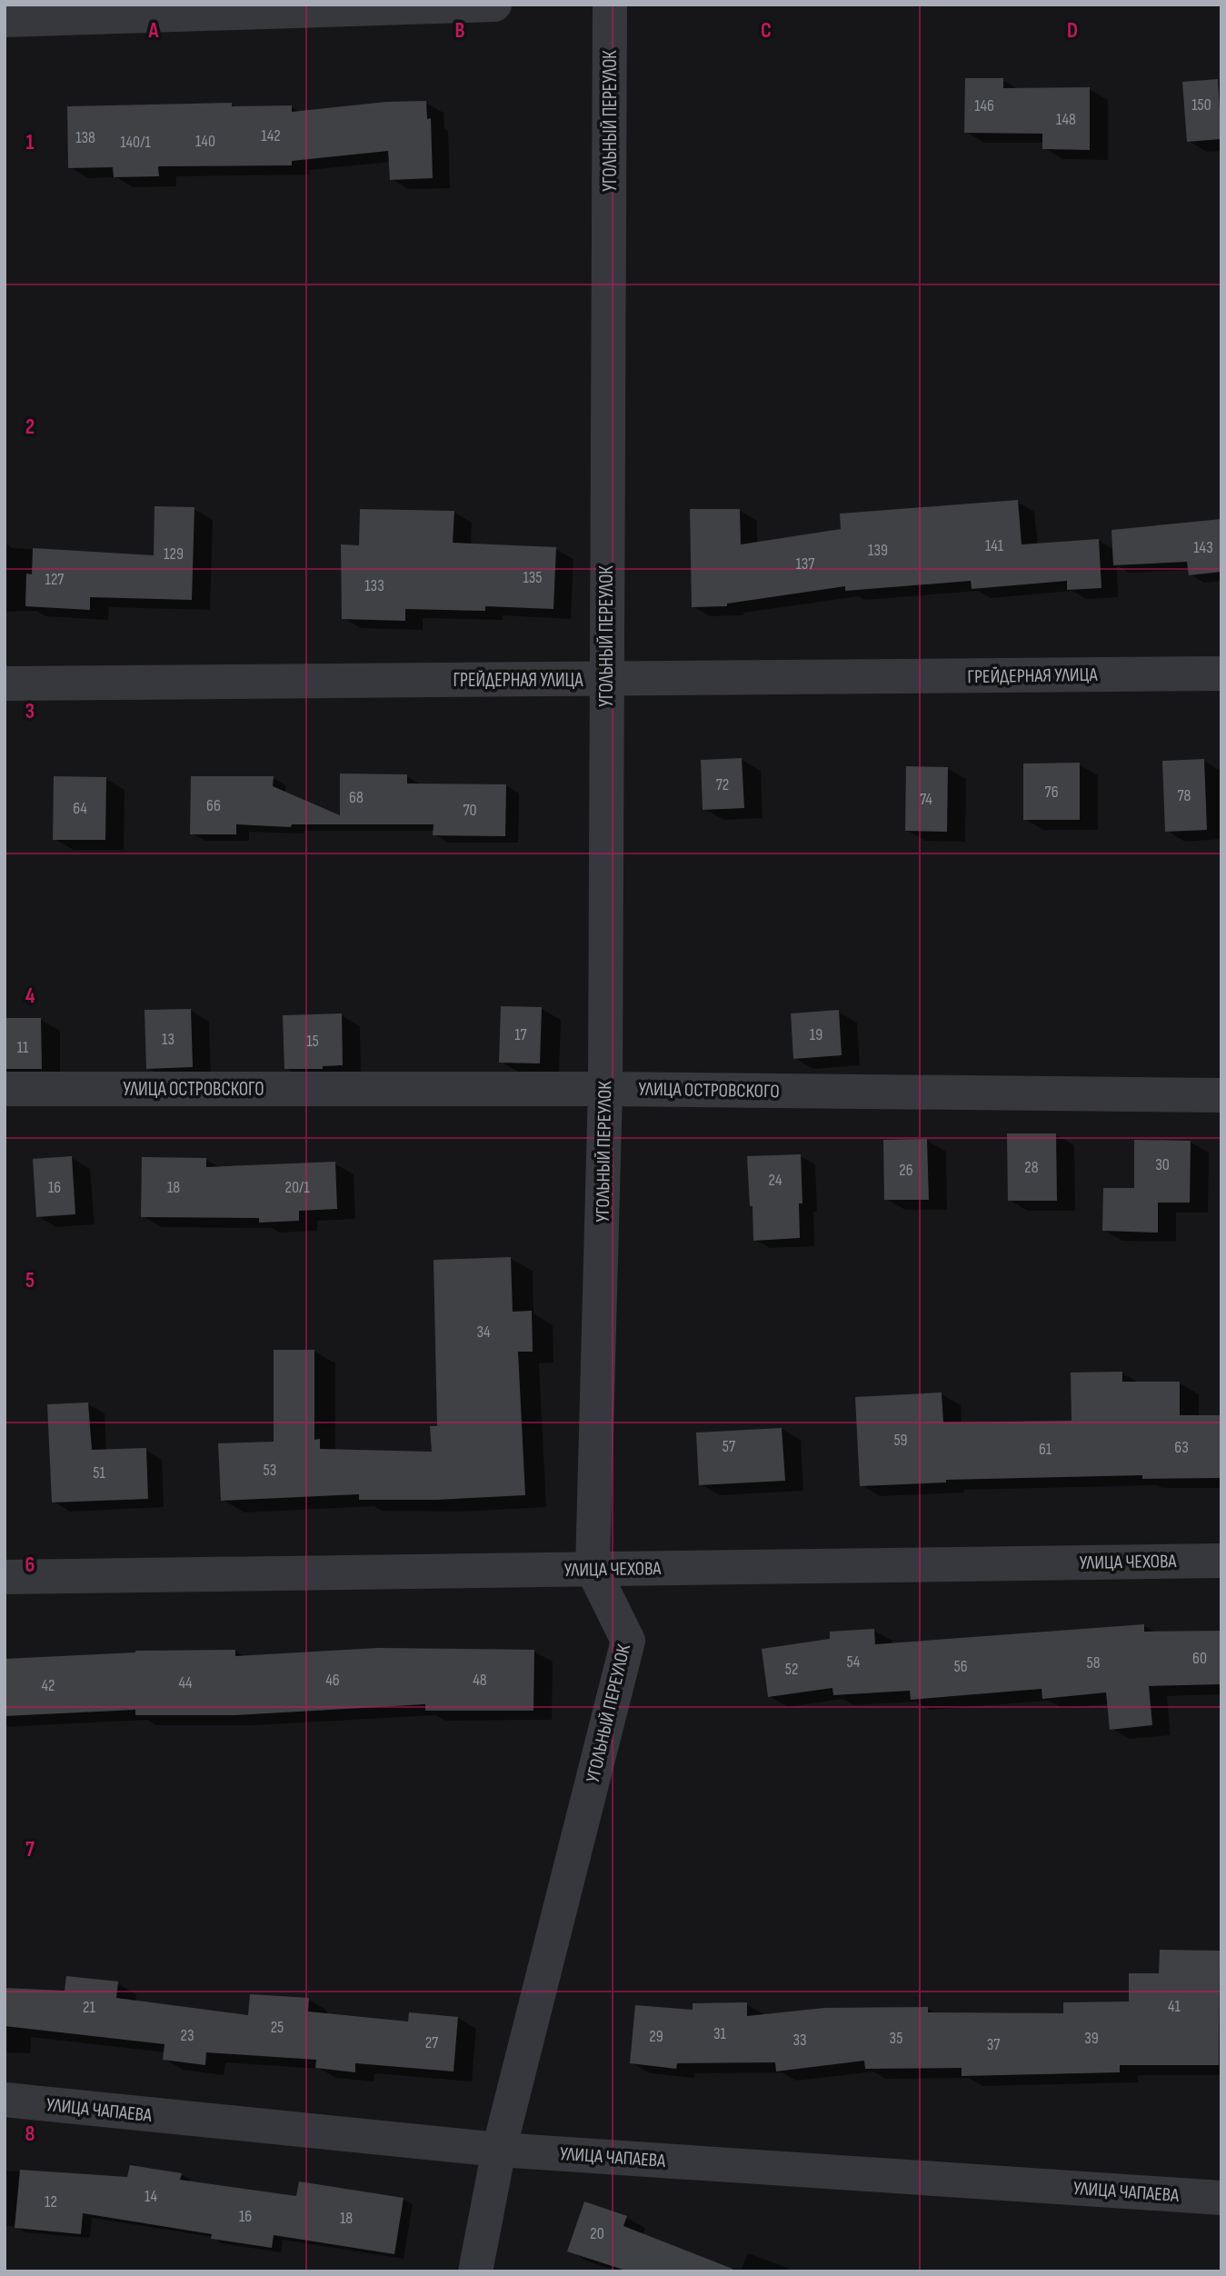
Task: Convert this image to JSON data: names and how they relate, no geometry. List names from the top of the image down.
{
  "streets": {
    "street": [
      "УГОЛЬНЫЙ ПЕРЕУЛОК",
      "ГРЕЙДЕРНАЯ УЛИЦА",
      "УЛИЦА ОСТРОВСКОГО",
      "УЛИЦА ЧЕХОВА",
      "УЛИЦА ЧАПАЕВА"
    ]
  },
  "crossings": [
    ["УГОЛЬНЫЙ ПЕРЕУЛОК", "ГРЕЙДЕРНАЯ УЛИЦА"],
    ["УГОЛЬНЫЙ ПЕРЕУЛОК", "УЛИЦА ОСТРОВСКОГО"],
    ["УГОЛЬНЫЙ ПЕРЕУЛОК", "УЛИЦА ЧЕХОВА"],
    ["УГОЛЬНЫЙ ПЕРЕУЛОК", "УЛИЦА ЧАПАЕВА"]
  ],
  "house_numbers": [
    "150",
    "146",
    "148",
    "142",
    "138",
    "140",
    "140/1",
    "141",
    "143",
    "139",
    "129",
    "137",
    "135",
    "127",
    "133",
    "72",
    "76",
    "78",
    "68",
    "74",
    "66",
    "64",
    "70",
    "17",
    "19",
    "13",
    "15",
    "11",
    "30",
    "28",
    "26",
    "24",
    "16",
    "18",
    "20/1",
    "34",
    "59",
    "57",
    "63",
    "61",
    "53",
    "51",
    "60",
    "54",
    "58",
    "56",
    "52",
    "46",
    "48",
    "44",
    "42",
    "41",
    "21",
    "25",
    "31",
    "23",
    "29",
    "35",
    "39",
    "33",
    "27",
    "37",
    "14",
    "12",
    "16",
    "18",
    "20"
  ],
  "grid": {
    "columns": [
      "A",
      "B",
      "C",
      "D"
    ],
    "rows": [
      "1",
      "2",
      "3",
      "4",
      "5",
      "6",
      "7",
      "8"
    ]
  }
}
